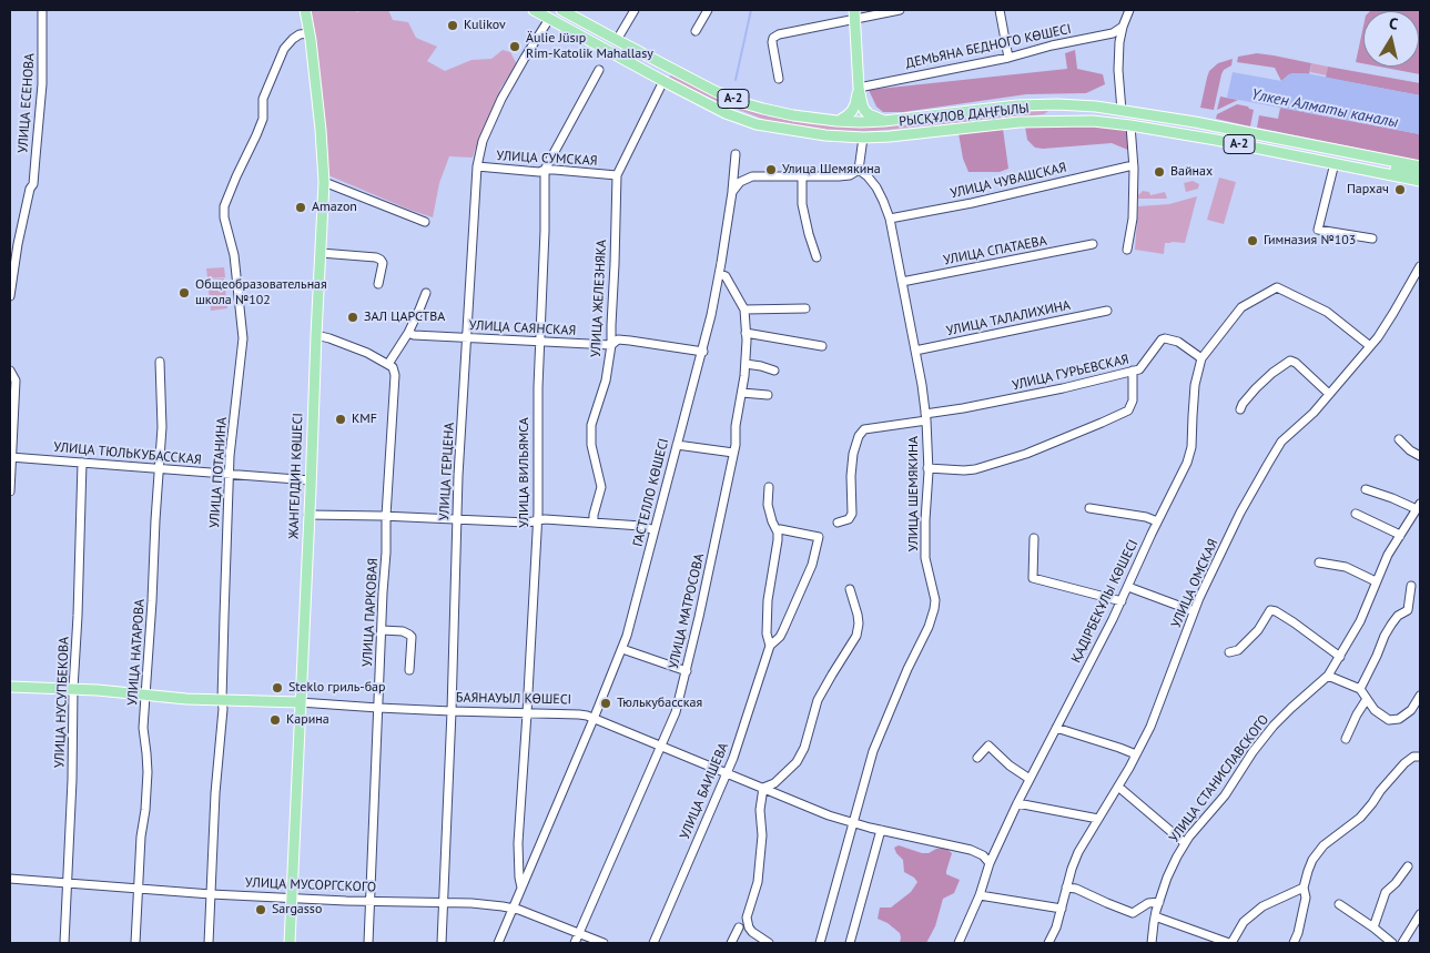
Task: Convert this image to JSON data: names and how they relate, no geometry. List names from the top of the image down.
{
  "streets": {
    "main road": [
      "A-2",
      "РЫСҚҰЛОВ ДАҢҒЫЛЫ",
      "ЖАНГЕЛДИН КӨШЕСІ",
      "БАЯНАУЫЛ КӨШЕСІ"
    ],
    "street": [
      "ДЕМЬЯНА БЕДНОГО КӨШЕСІ",
      "УЛИЦА ЕСЕНОВА",
      "УЛИЦА СУМСКАЯ",
      "УЛИЦА ЧУВАШСКАЯ",
      "УЛИЦА СПАТАЕВА",
      "УЛИЦА ЖЕЛЕЗНЯКА",
      "УЛИЦА ТАЛАЛИХИНА",
      "УЛИЦА САЯНСКАЯ",
      "УЛИЦА ГУРЬЕВСКАЯ",
      "УЛИЦА ТЮЛЬКУБАССКАЯ",
      "УЛИЦА ГЕРЦЕНА",
      "УЛИЦА ПОТАНИНА",
      "УЛИЦА ВИЛЬЯМСА",
      "ГАСТЕЛЛО КӨШЕСІ",
      "УЛИЦА ШЕМЯКИНА",
      "УЛИЦА ОМСКАЯ",
      "ҚАДІРБЕКҰЛЫ КӨШЕСІ",
      "УЛИЦА МАТРОСОВА",
      "УЛИЦА ПАРКОВАЯ",
      "УЛИЦА НАТАРОВА",
      "УЛИЦА НУСУПБЕКОВА",
      "УЛИЦА СТАНИСЛАВСКОГО",
      "УЛИЦА БАИШЕВА",
      "УЛИЦА МУСОРГСКОГО"
    ]
  },
  "crossings": [
    ["РЫСҚҰЛОВ ДАҢҒЫЛЫ", "УЛИЦА ЖЕЛЕЗНЯКА"],
    ["РЫСҚҰЛОВ ДАҢҒЫЛЫ", "УЛИЦА ГЕРЦЕНА"],
    ["УЛИЦА СУМСКАЯ", "УЛИЦА ЖЕЛЕЗНЯКА"],
    ["УЛИЦА СУМСКАЯ", "УЛИЦА ГЕРЦЕНА"],
    ["УЛИЦА СУМСКАЯ", "УЛИЦА ВИЛЬЯМСА"],
    ["УЛИЦА ЧУВАШСКАЯ", "УЛИЦА ШЕМЯКИНА"],
    ["УЛИЦА СПАТАЕВА", "УЛИЦА ШЕМЯКИНА"],
    ["УЛИЦА ЖЕЛЕЗНЯКА", "УЛИЦА САЯНСКАЯ"],
    ["УЛИЦА ТАЛАЛИХИНА", "УЛИЦА ШЕМЯКИНА"],
    ["УЛИЦА САЯНСКАЯ", "УЛИЦА ГЕРЦЕНА"],
    ["УЛИЦА САЯНСКАЯ", "УЛИЦА ВИЛЬЯМСА"],
    ["УЛИЦА САЯНСКАЯ", "ГАСТЕЛЛО КӨШЕСІ"],
    ["УЛИЦА ГУРЬЕВСКАЯ", "УЛИЦА ШЕМЯКИНА"],
    ["УЛИЦА ГУРЬЕВСКАЯ", "ҚАДІРБЕКҰЛЫ КӨШЕСІ"],
    ["УЛИЦА ТЮЛЬКУБАССКАЯ", "УЛИЦА ПОТАНИНА"],
    ["УЛИЦА ТЮЛЬКУБАССКАЯ", "ЖАНГЕЛДИН КӨШЕСІ"],
    ["УЛИЦА ТЮЛЬКУБАССКАЯ", "УЛИЦА НАТАРОВА"],
    ["УЛИЦА ТЮЛЬКУБАССКАЯ", "УЛИЦА НУСУПБЕКОВА"],
    ["УЛИЦА ГЕРЦЕНА", "БАЯНАУЫЛ КӨШЕСІ"],
    ["УЛИЦА ГЕРЦЕНА", "УЛИЦА МУСОРГСКОГО"],
    ["УЛИЦА ПОТАНИНА", "ЖАНГЕЛДИН КӨШЕСІ"],
    ["УЛИЦА ПОТАНИНА", "БАЯНАУЫЛ КӨШЕСІ"],
    ["УЛИЦА ПОТАНИНА", "УЛИЦА МУСОРГСКОГО"],
    ["УЛИЦА ВИЛЬЯМСА", "ГАСТЕЛЛО КӨШЕСІ"],
    ["УЛИЦА ВИЛЬЯМСА", "БАЯНАУЫЛ КӨШЕСІ"],
    ["ЖАНГЕЛДИН КӨШЕСІ", "БАЯНАУЫЛ КӨШЕСІ"],
    ["ЖАНГЕЛДИН КӨШЕСІ", "УЛИЦА МУСОРГСКОГО"],
    ["ГАСТЕЛЛО КӨШЕСІ", "УЛИЦА МАТРОСОВА"],
    ["ГАСТЕЛЛО КӨШЕСІ", "БАЯНАУЫЛ КӨШЕСІ"],
    ["ГАСТЕЛЛО КӨШЕСІ", "УЛИЦА МУСОРГСКОГО"],
    ["УЛИЦА ШЕМЯКИНА", "БАЯНАУЫЛ КӨШЕСІ"],
    ["УЛИЦА ОМСКАЯ", "ҚАДІРБЕКҰЛЫ КӨШЕСІ"],
    ["ҚАДІРБЕКҰЛЫ КӨШЕСІ", "БАЯНАУЫЛ КӨШЕСІ"],
    ["УЛИЦА МАТРОСОВА", "БАЯНАУЫЛ КӨШЕСІ"],
    ["УЛИЦА МАТРОСОВА", "УЛИЦА МУСОРГСКОГО"],
    ["УЛИЦА ПАРКОВАЯ", "БАЯНАУЫЛ КӨШЕСІ"],
    ["УЛИЦА ПАРКОВАЯ", "УЛИЦА МУСОРГСКОГО"],
    ["УЛИЦА НАТАРОВА", "БАЯНАУЫЛ КӨШЕСІ"],
    ["УЛИЦА НАТАРОВА", "УЛИЦА МУСОРГСКОГО"],
    ["БАЯНАУЫЛ КӨШЕСІ", "УЛИЦА НУСУПБЕКОВА"],
    ["БАЯНАУЫЛ КӨШЕСІ", "УЛИЦА БАИШЕВА"],
    ["УЛИЦА НУСУПБЕКОВА", "УЛИЦА МУСОРГСКОГО"]
  ],
  "water": ["Үлкен Алматы каналы"],
  "places": [
    "Kulikov",
    "Äulie Jüsıp Rim-Katolik Mahallasy",
    "Улица Шемякина",
    "Вайнах",
    "Пархач",
    "Amazon",
    "Гимназия №103",
    "Общеобразовательная школа №102",
    "ЗАЛ ЦАРСТВА",
    "KMF",
    "Steklo гриль-бар",
    "Тюлькубасская",
    "Карина",
    "Sargasso"
  ],
  "north": "top"
}
